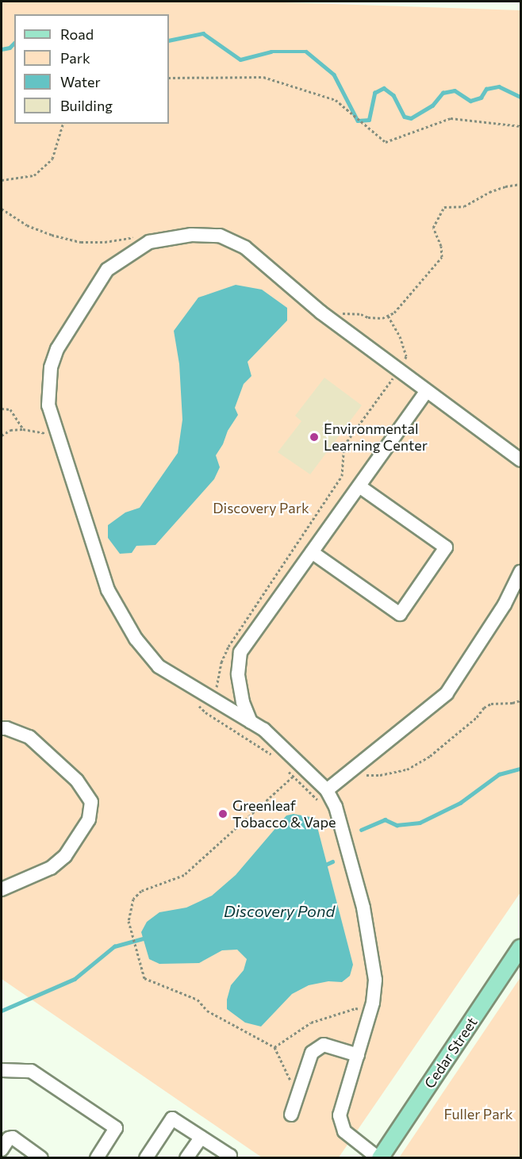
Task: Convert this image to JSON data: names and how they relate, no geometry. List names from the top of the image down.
{
  "streets": {
    "main road": ["Cedar Street"]
  },
  "water": ["Discovery Pond"],
  "parks": ["Discovery Park", "Fuller Park"],
  "places": ["Environmental Learning Center", "Greenleaf Tobacco & Vape"],
  "legend": [
    "Road",
    "Park",
    "Water",
    "Building"
  ]
}
